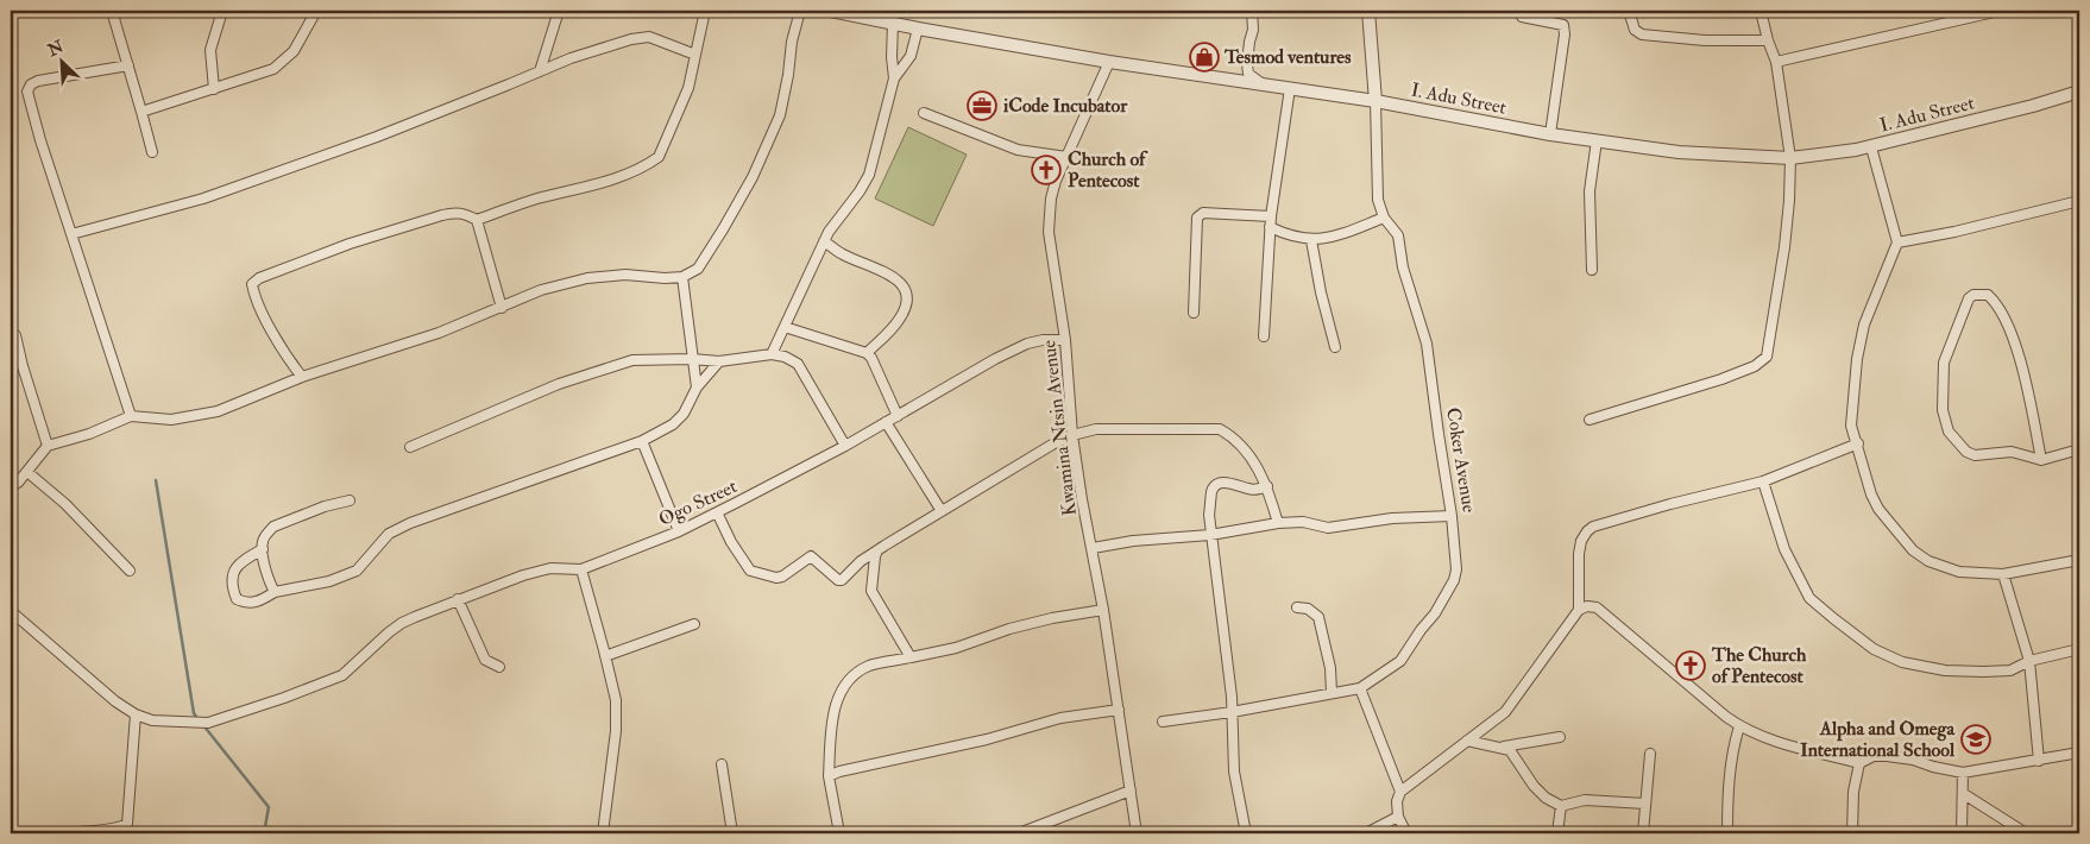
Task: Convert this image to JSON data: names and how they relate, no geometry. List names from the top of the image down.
{
  "streets": {
    "street": [
      "I. Adu Street",
      "Kwamina Ntsin Avenue",
      "Coker Avenue",
      "Ogo Street"
    ]
  },
  "crossings": [
    ["I. Adu Street", "Kwamina Ntsin Avenue"],
    ["I. Adu Street", "Coker Avenue"],
    ["Kwamina Ntsin Avenue", "Ogo Street"]
  ],
  "places": {
    "shop": ["Tesmod ventures"],
    "office": ["iCode Incubator"],
    "church": ["Church of Pentecost", "The Church of Pentecost"],
    "school or university": ["Alpha and Omega International School"]
  },
  "north": "top left"
}
